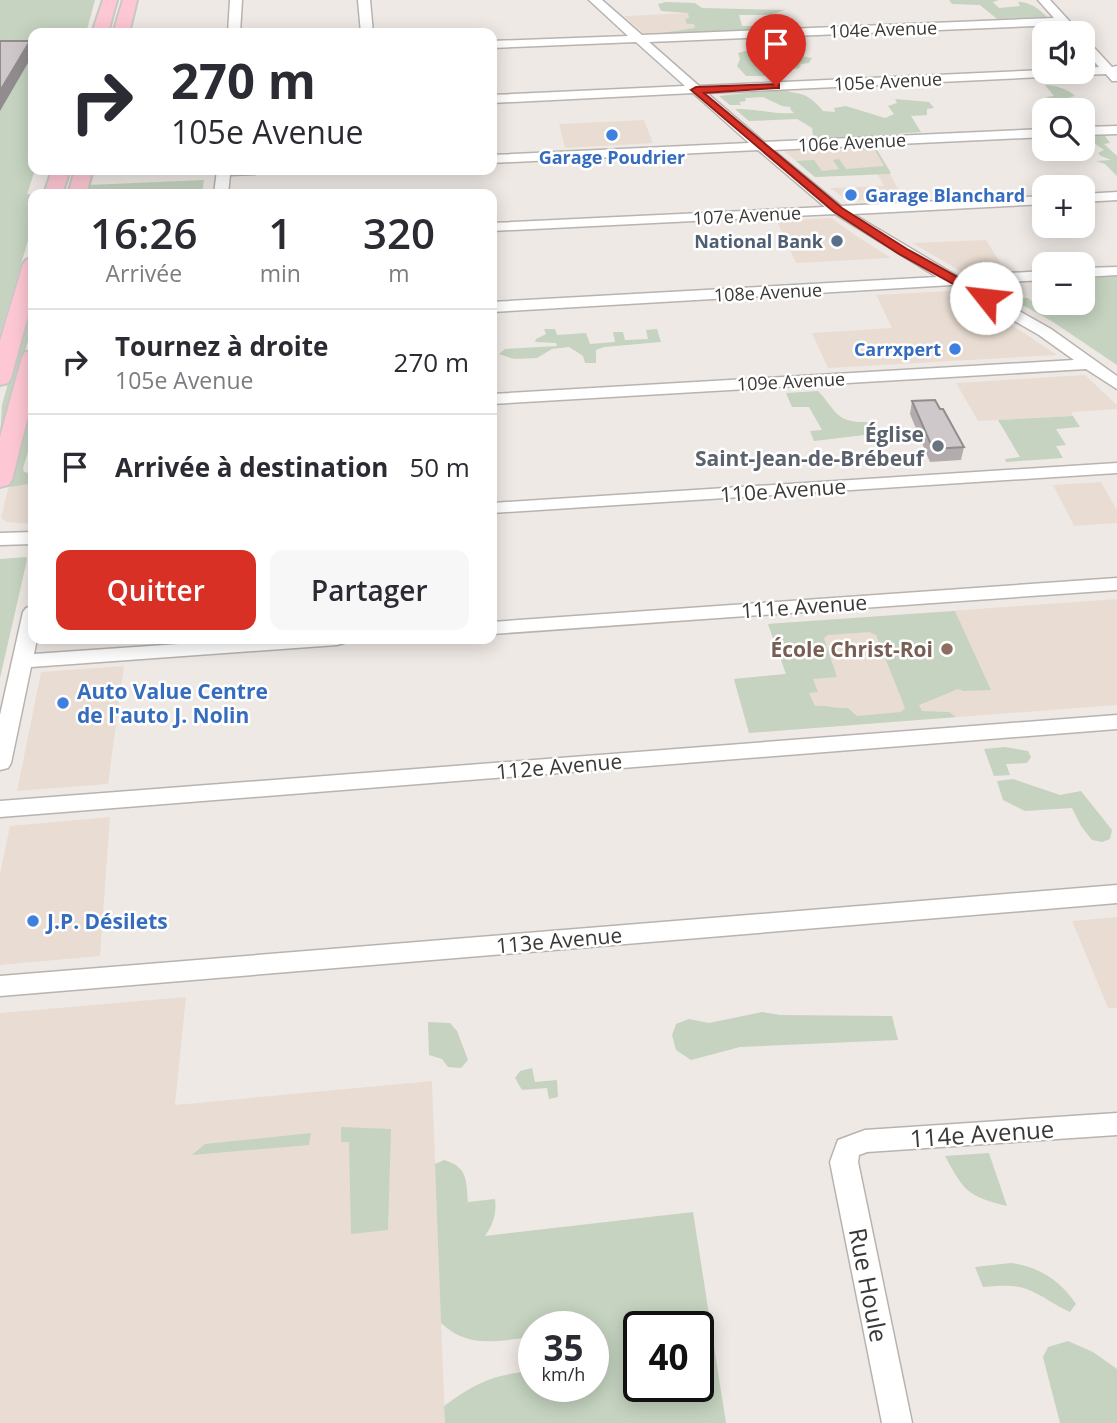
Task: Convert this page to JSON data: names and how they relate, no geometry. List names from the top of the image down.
{
  "streets": {
    "street": [
      "104e Avenue",
      "105e Avenue",
      "106e Avenue",
      "107e Avenue",
      "108e Avenue",
      "109e Avenue",
      "110e Avenue",
      "111e Avenue",
      "112e Avenue",
      "113e Avenue",
      "114e Avenue",
      "Rue Houle"
    ]
  },
  "crossings": [
    ["114e Avenue", "Rue Houle"]
  ],
  "places": [
    "Garage Poudrier",
    "Garage Blanchard",
    "National Bank",
    "Carrxpert",
    "Église Saint-Jean-de-Brébeuf",
    "École Christ-Roi",
    "Auto Value Centre de l'auto J. Nolin",
    "J.P. Désilets"
  ],
  "page": {
    "map_buttons": ["+", "−"],
    "turn": ["270 m", "105e Avenue"],
    "eta": [
      "16:26",
      "Arrivée",
      "1",
      "min",
      "320",
      "m"
    ],
    "list": [
      {
        "name": "Tournez à droite",
        "note": "105e Avenue",
        "value": "270 m"
      },
      {
        "name": "Arrivée à destination",
        "value": "50 m"
      }
    ],
    "buttons": ["Quitter", "Partager"],
    "speed": "35 km/h",
    "limit": "40"
  }
}
